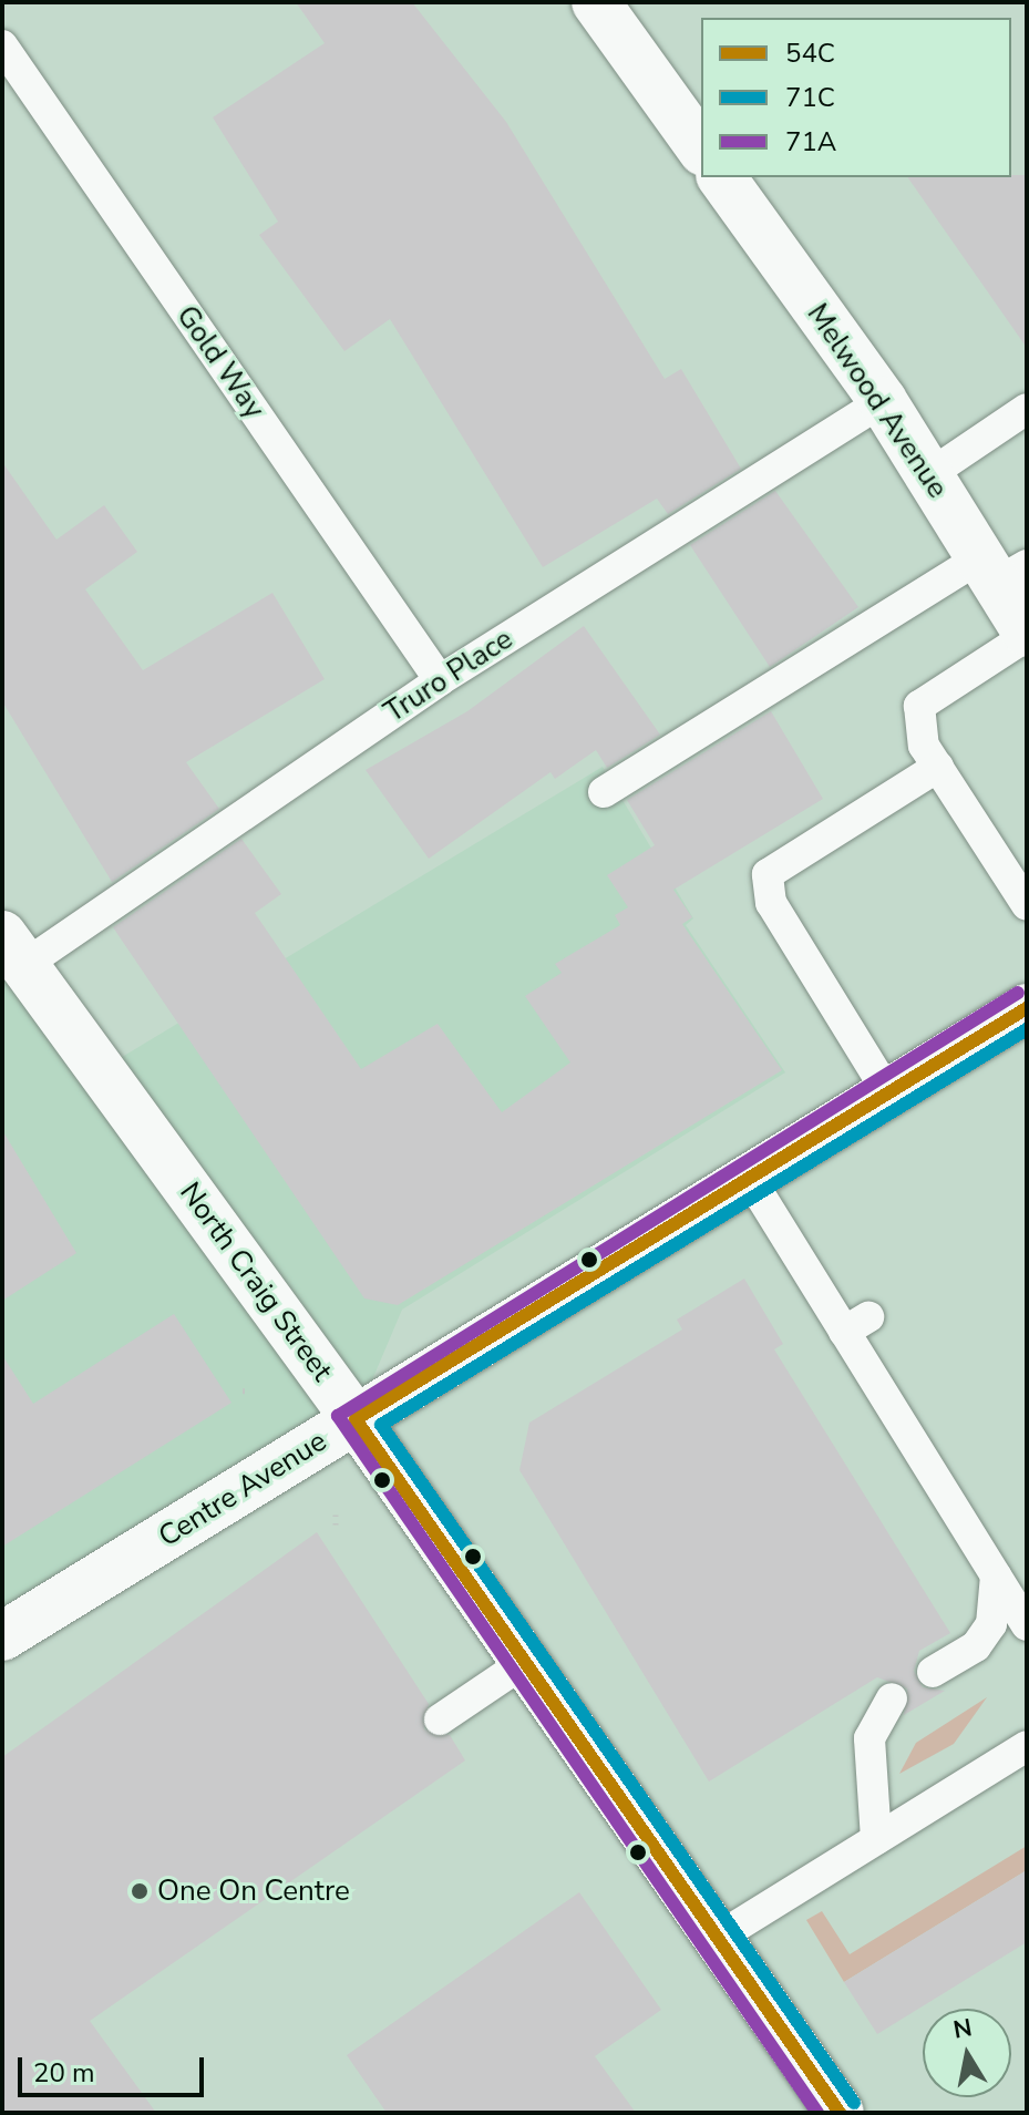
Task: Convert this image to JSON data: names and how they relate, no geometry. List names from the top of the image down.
{
  "streets": {
    "main road": ["Melwood Avenue", "North Craig Street", "Centre Avenue"],
    "lane": ["Gold Way", "Truro Place"]
  },
  "crossings": [
    ["Gold Way", "Truro Place"],
    ["Melwood Avenue", "Truro Place"],
    ["Truro Place", "North Craig Street"],
    ["North Craig Street", "Centre Avenue"]
  ],
  "places": ["One On Centre"],
  "lines": ["transit line 71A", "transit line 54C", "transit line 71C"],
  "legend": ["54C", "71C", "71A"],
  "scale_bar": "20 m",
  "north": "top"
}
